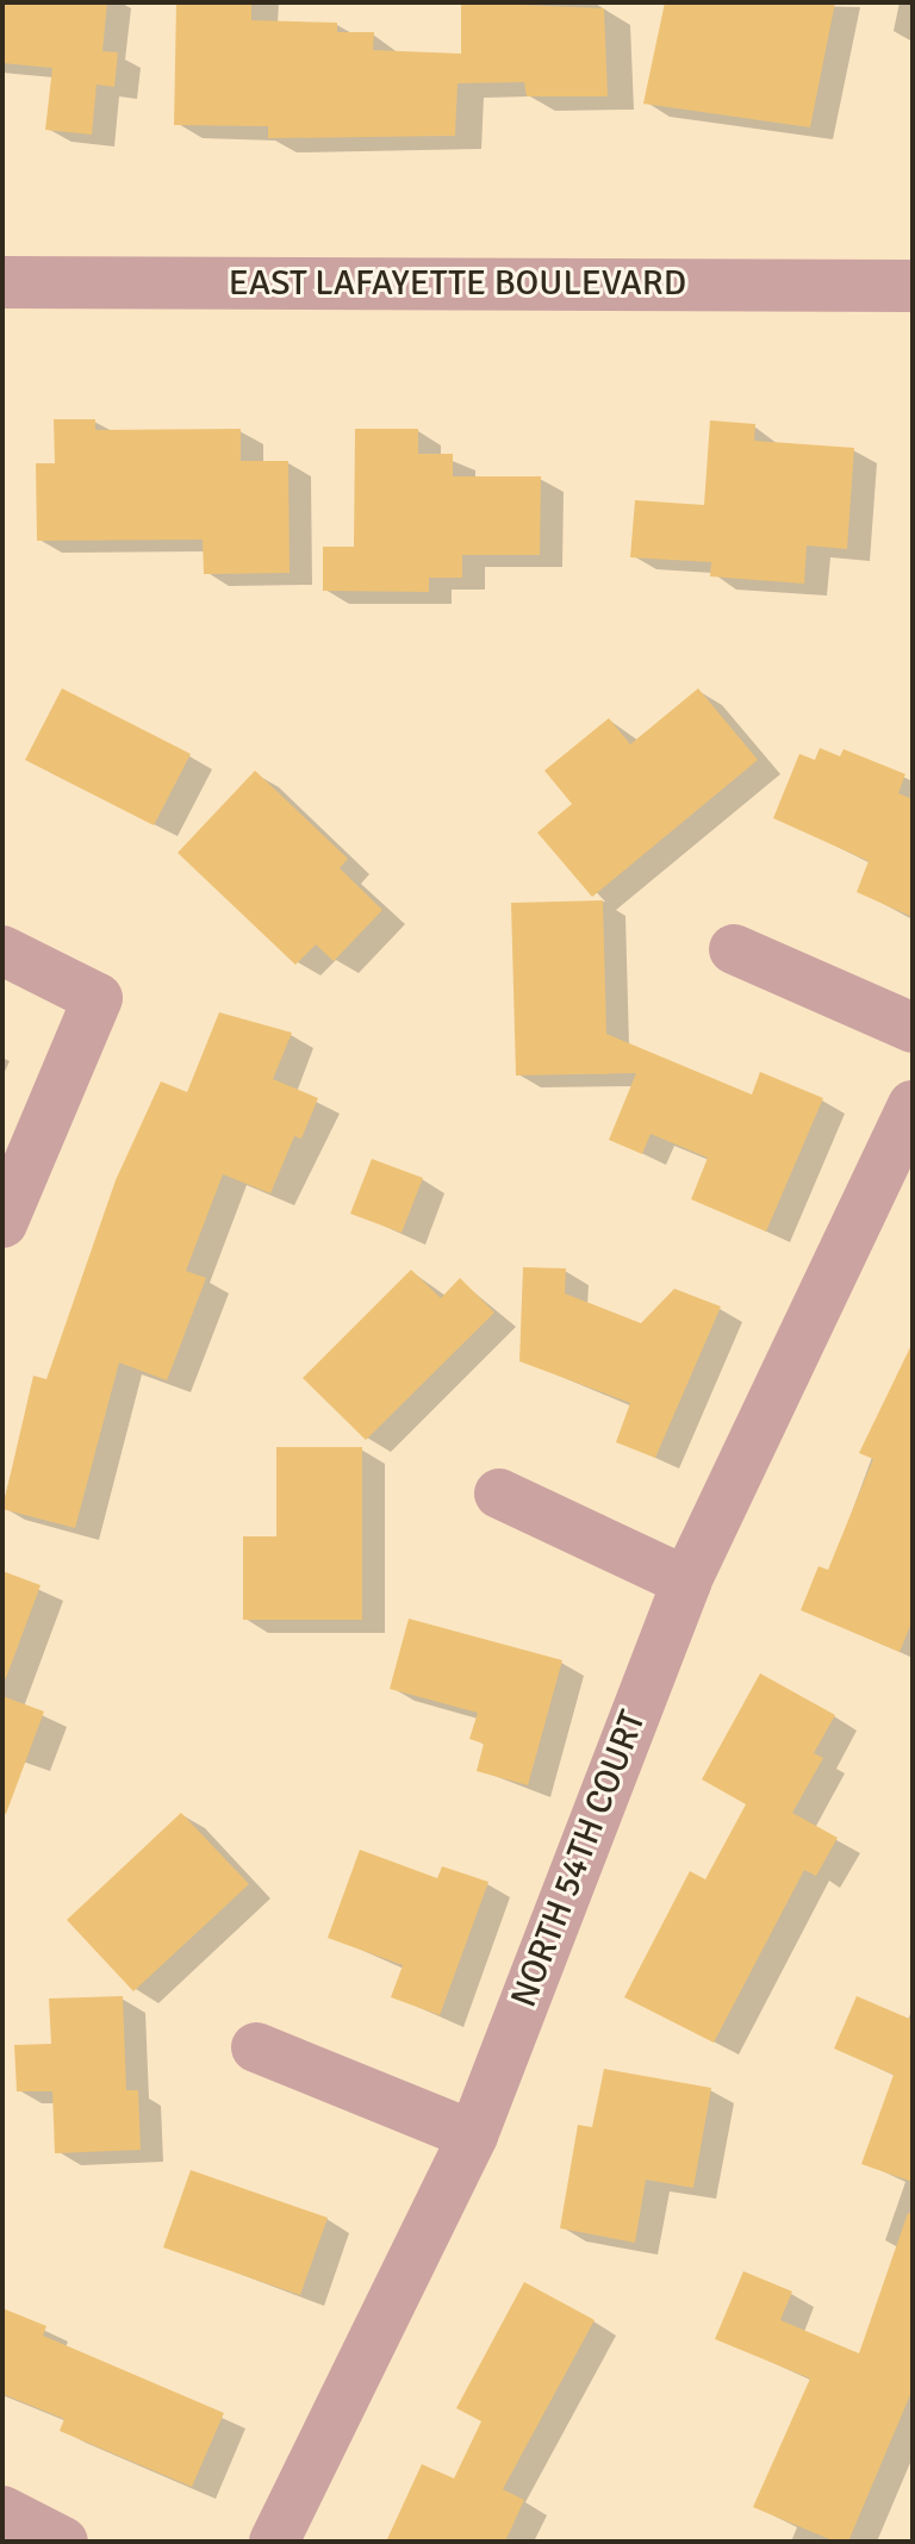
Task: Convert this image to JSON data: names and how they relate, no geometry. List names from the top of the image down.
{
  "streets": {
    "street": ["EAST LAFAYETTE BOULEVARD", "NORTH 54TH COURT"]
  }
}
